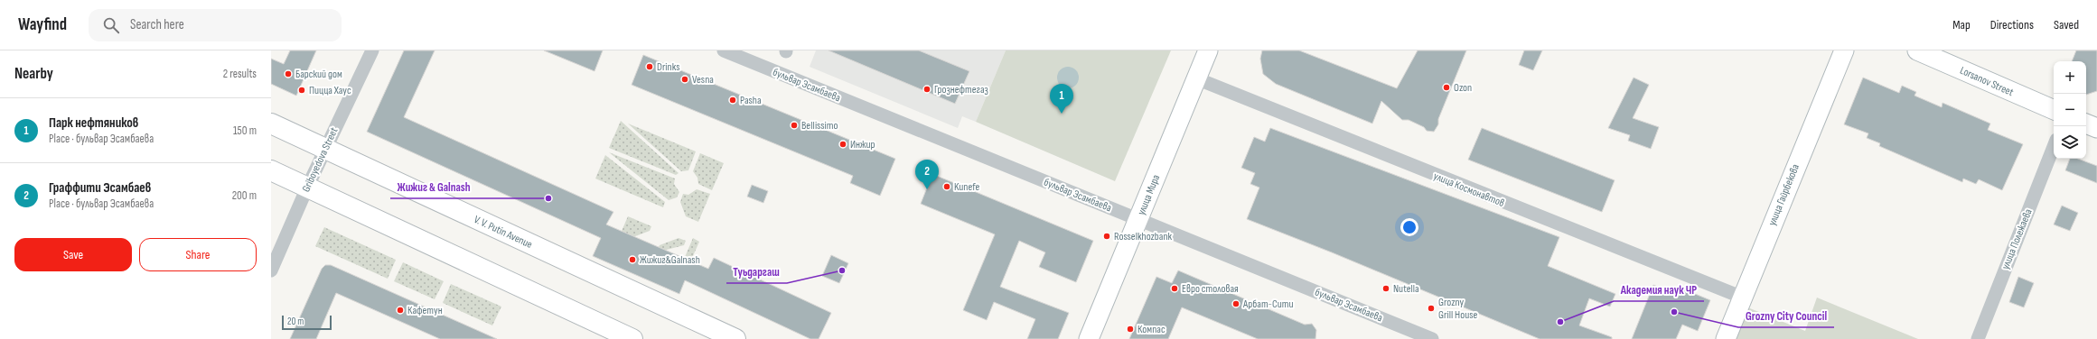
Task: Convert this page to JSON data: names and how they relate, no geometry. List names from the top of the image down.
{
  "streets": {
    "main road": [
      "Lorsanov Street",
      "улица Мира",
      "улица Гайрбекова",
      "V. V. Putin Avenue"
    ],
    "street": [
      "бульвар Эсамбаева",
      "Griboyedova Street",
      "улица Космонавтов",
      "улица Полежаева"
    ]
  },
  "crossings": [
    ["бульвар Эсамбаева", "улица Мира"],
    ["Griboyedova Street", "V. V. Putin Avenue"],
    ["улица Космонавтов", "улица Мира"],
    ["улица Космонавтов", "улица Гайрбекова"]
  ],
  "places": [
    "Drinks",
    "Барский дом",
    "Vesna",
    "Ozon",
    "Грознефтегаз",
    "Пицца Хаус",
    "Pasha",
    "Bellissimo",
    "Инжир",
    "Kunefe",
    "Жижиг & Galnash",
    "Rosselkhozbank",
    "Жижиг&Galnash",
    "Туьдаргаш",
    "Евро столовая",
    "Nutella",
    "Арбат-Сити",
    "Grozny Grill House",
    "Кафетун",
    "Grozny City Council",
    "Академия наук ЧР",
    "Компас"
  ],
  "scale_bar": "20 m",
  "page": {
    "header": "Wayfind",
    "search": "Search here",
    "nav": ["Map", "Directions", "Saved"],
    "heading": ["Nearby", "2 results"],
    "map_buttons": ["+", "−"],
    "pins": ["1", "2"],
    "list": [
      {
        "mark": "1",
        "name": "Парк нефтяников",
        "note": "Place · бульвар Эсамбаева",
        "value": "150 m"
      },
      {
        "mark": "2",
        "name": "Граффити Эсамбаев",
        "note": "Place · бульвар Эсамбаева",
        "value": "200 m"
      }
    ],
    "buttons": ["Save", "Share"],
    "scale": "20 m"
  }
}
